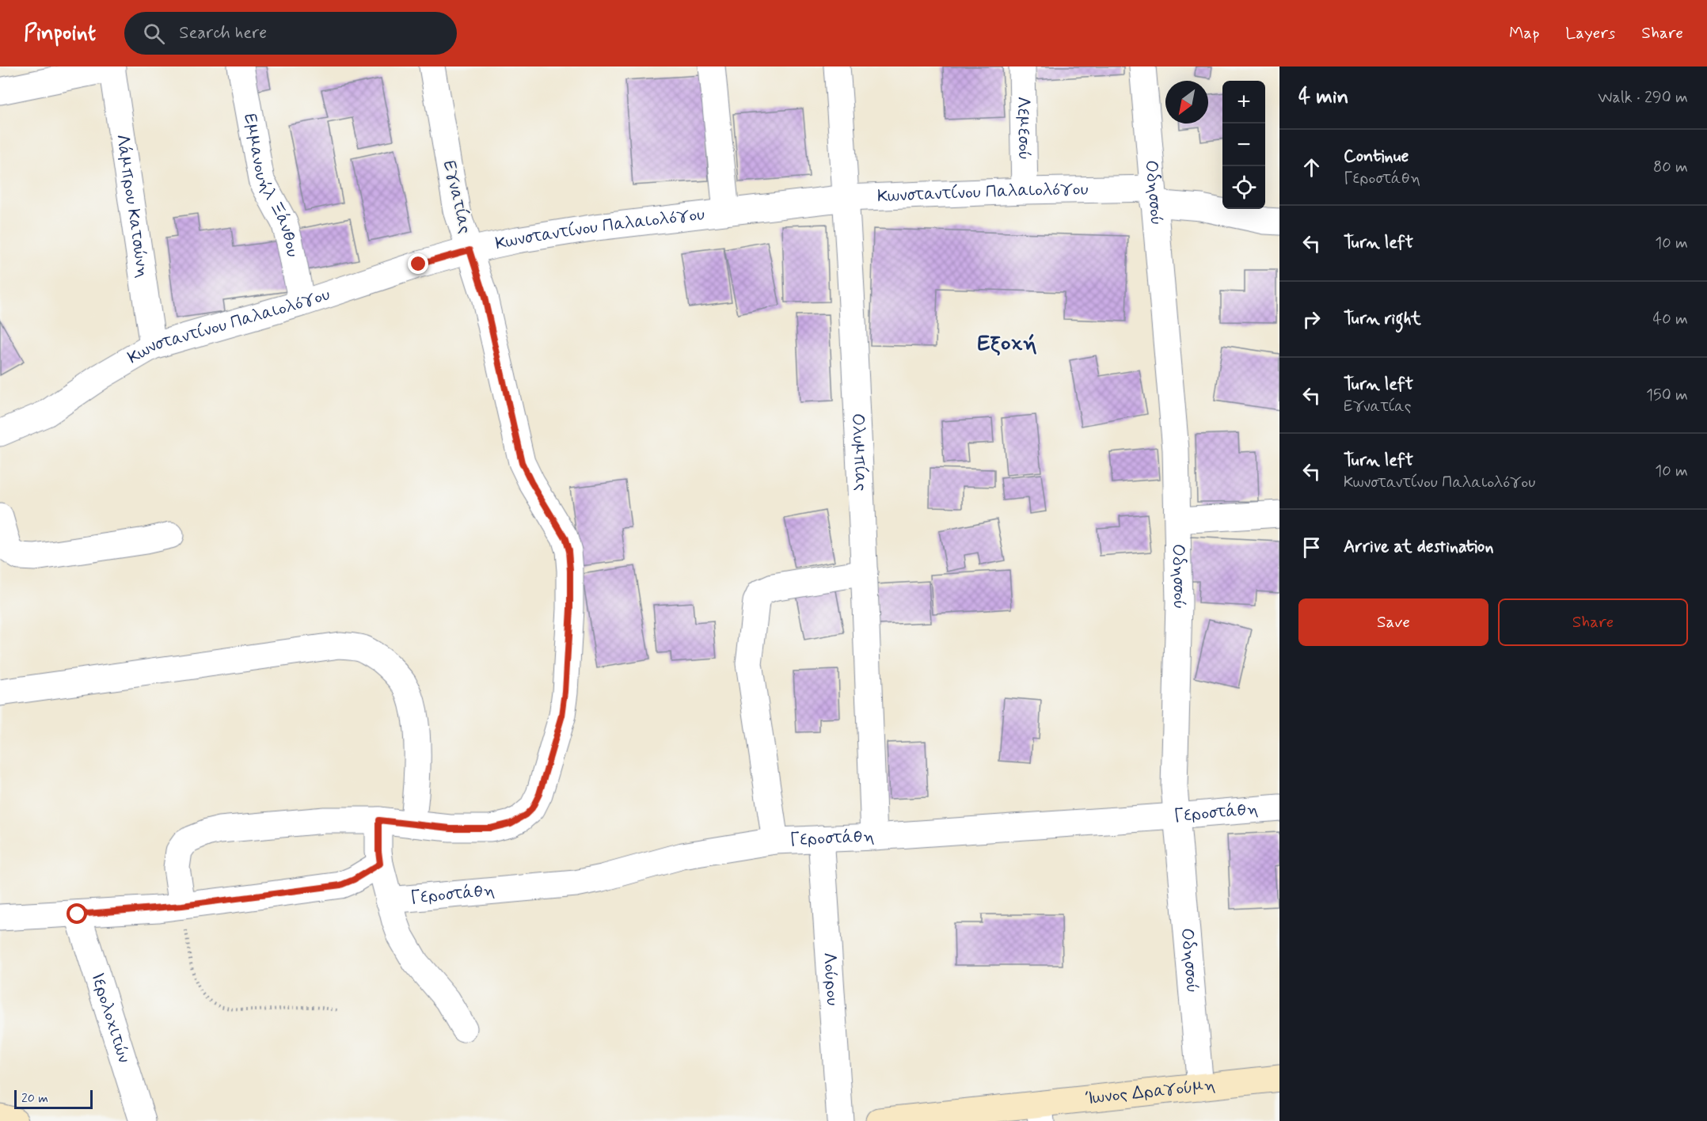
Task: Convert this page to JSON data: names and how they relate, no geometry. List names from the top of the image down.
{
  "streets": {
    "main road": ["Ίωνος Δραγούμη"],
    "street": [
      "Λεμεσού",
      "Εμμανουήλ Ξάνθου",
      "Κωνσταντίνου Παλαιολόγου",
      "Οδησσού",
      "Εγνατίας",
      "Λάμπρου Κατσώνη",
      "Ολυμπίας",
      "Γεροστάθη",
      "Λούρου",
      "Ιερολοχιτών"
    ]
  },
  "crossings": [
    ["Λεμεσού", "Κωνσταντίνου Παλαιολόγου"],
    ["Εμμανουήλ Ξάνθου", "Κωνσταντίνου Παλαιολόγου"],
    ["Κωνσταντίνου Παλαιολόγου", "Οδησσού"],
    ["Κωνσταντίνου Παλαιολόγου", "Εγνατίας"],
    ["Κωνσταντίνου Παλαιολόγου", "Λάμπρου Κατσώνη"],
    ["Κωνσταντίνου Παλαιολόγου", "Ολυμπίας"],
    ["Οδησσού", "Γεροστάθη"],
    ["Οδησσού", "Ίωνος Δραγούμη"],
    ["Ολυμπίας", "Γεροστάθη"],
    ["Γεροστάθη", "Λούρου"]
  ],
  "districts": ["Εξοχή"],
  "scale_bar": "20 m",
  "north": "bottom left",
  "page": {
    "header": "Pinpoint",
    "search": "Search here",
    "nav": ["Map", "Layers", "Share"],
    "heading": ["4 min", "Walk · 290 m"],
    "map_buttons": ["+", "−"],
    "list": [
      ["Continue", "Γεροστάθη", "80 m"],
      ["Turn left", "10 m"],
      ["Turn right", "40 m"],
      ["Turn left", "Εγνατίας", "150 m"],
      ["Turn left", "Κωνσταντίνου Παλαιολόγου", "10 m"],
      "Arrive at destination"
    ],
    "buttons": ["Save", "Share"],
    "scale": "20 m"
  }
}
